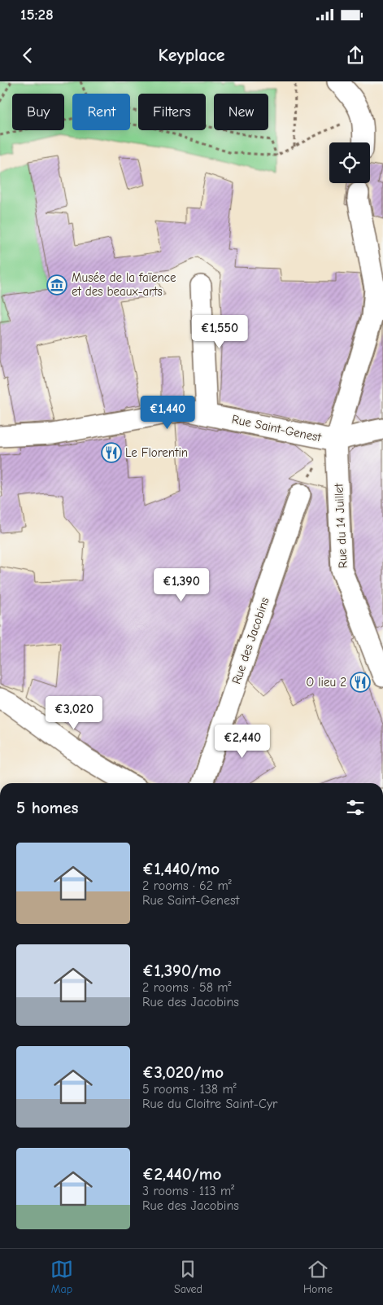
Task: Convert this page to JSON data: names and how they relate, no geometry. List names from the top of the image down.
{
  "streets": {
    "street": ["Rue Saint-Genest", "Rue du 14 Juillet", "Rue des Jacobins"]
  },
  "crossings": [
    ["Rue Saint-Genest", "Rue du 14 Juillet"]
  ],
  "places": {
    "museum": ["Musée de la faïence et des beaux-arts"],
    "restaurant": ["Le Florentin", "O lieu 2"]
  },
  "page": {
    "status": "15:28",
    "header": "Keyplace",
    "chip": [
      "Buy",
      "Rent",
      "Filters",
      "New"
    ],
    "price": [
      "€1,550",
      "€1,440",
      "€1,390",
      "€3,020",
      "€2,440"
    ],
    "heading": "5 homes",
    "list": [
      {
        "name": "€1,440/mo",
        "note": "2 rooms · 62 m² · Rue Saint-Genest"
      },
      {
        "name": "€1,390/mo",
        "note": "2 rooms · 58 m² · Rue des Jacobins"
      },
      {
        "name": "€3,020/mo",
        "note": "5 rooms · 138 m² · Rue du Cloitre Saint-Cyr"
      },
      {
        "name": "€2,440/mo",
        "note": "3 rooms · 113 m² · Rue des Jacobins"
      }
    ],
    "tabs": ["Map", "Saved", "Home"]
  }
}
